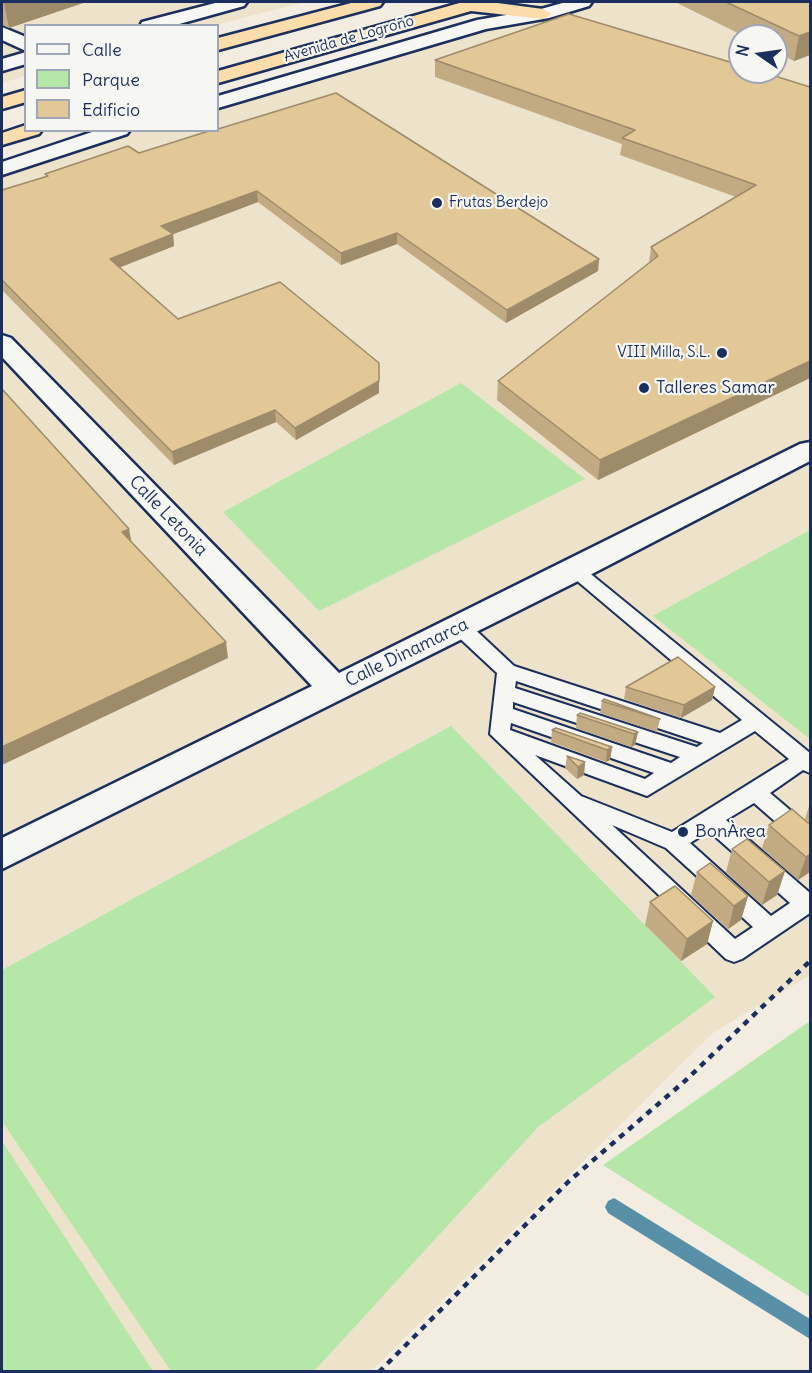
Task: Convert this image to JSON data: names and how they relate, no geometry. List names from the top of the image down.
{
  "streets": {
    "highway": ["Avenida de Logroño"],
    "street": ["Calle Letonia", "Calle Dinamarca"]
  },
  "crossings": [
    ["Calle Letonia", "Calle Dinamarca"]
  ],
  "places": [
    "Frutas Berdejo",
    "VIII Milla, S.L.",
    "Talleres Samar",
    "BonÀrea"
  ],
  "legend": ["Calle", "Parque", "Edificio"],
  "north": "left"
}
